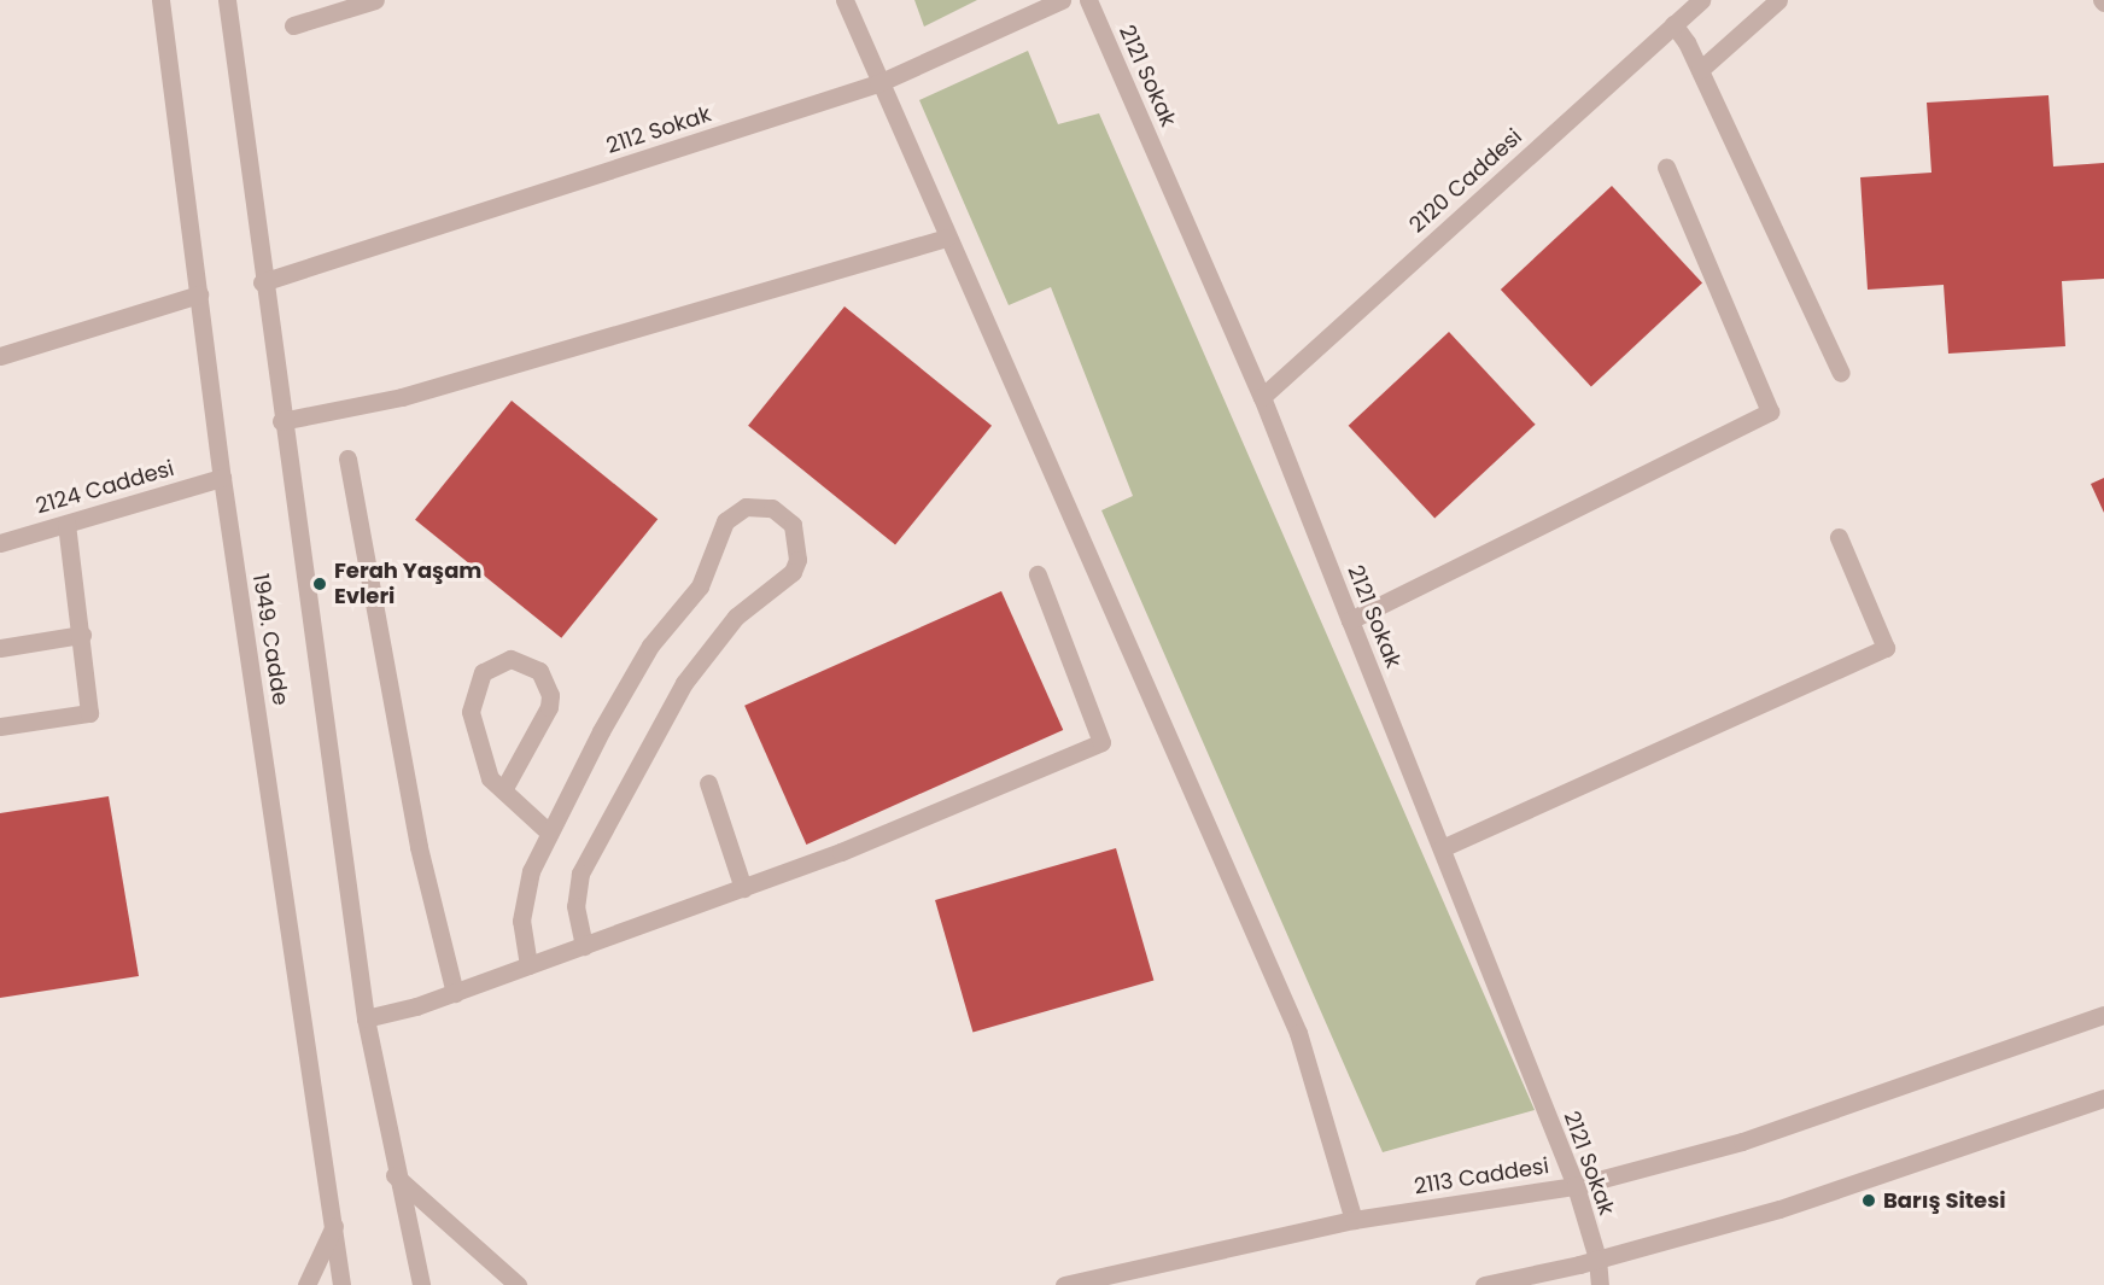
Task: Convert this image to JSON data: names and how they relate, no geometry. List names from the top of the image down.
{
  "streets": {
    "street": [
      "2121 Sokak",
      "2112 Sokak",
      "2120 Caddesi",
      "2124 Caddesi",
      "1949. Cadde",
      "2113 Caddesi"
    ]
  },
  "crossings": [
    ["2121 Sokak", "2120 Caddesi"],
    ["2121 Sokak", "2113 Caddesi"],
    ["2112 Sokak", "1949. Cadde"],
    ["2124 Caddesi", "1949. Cadde"]
  ],
  "places": ["Ferah Yaşam Evleri", "Barış Sitesi"]
}
